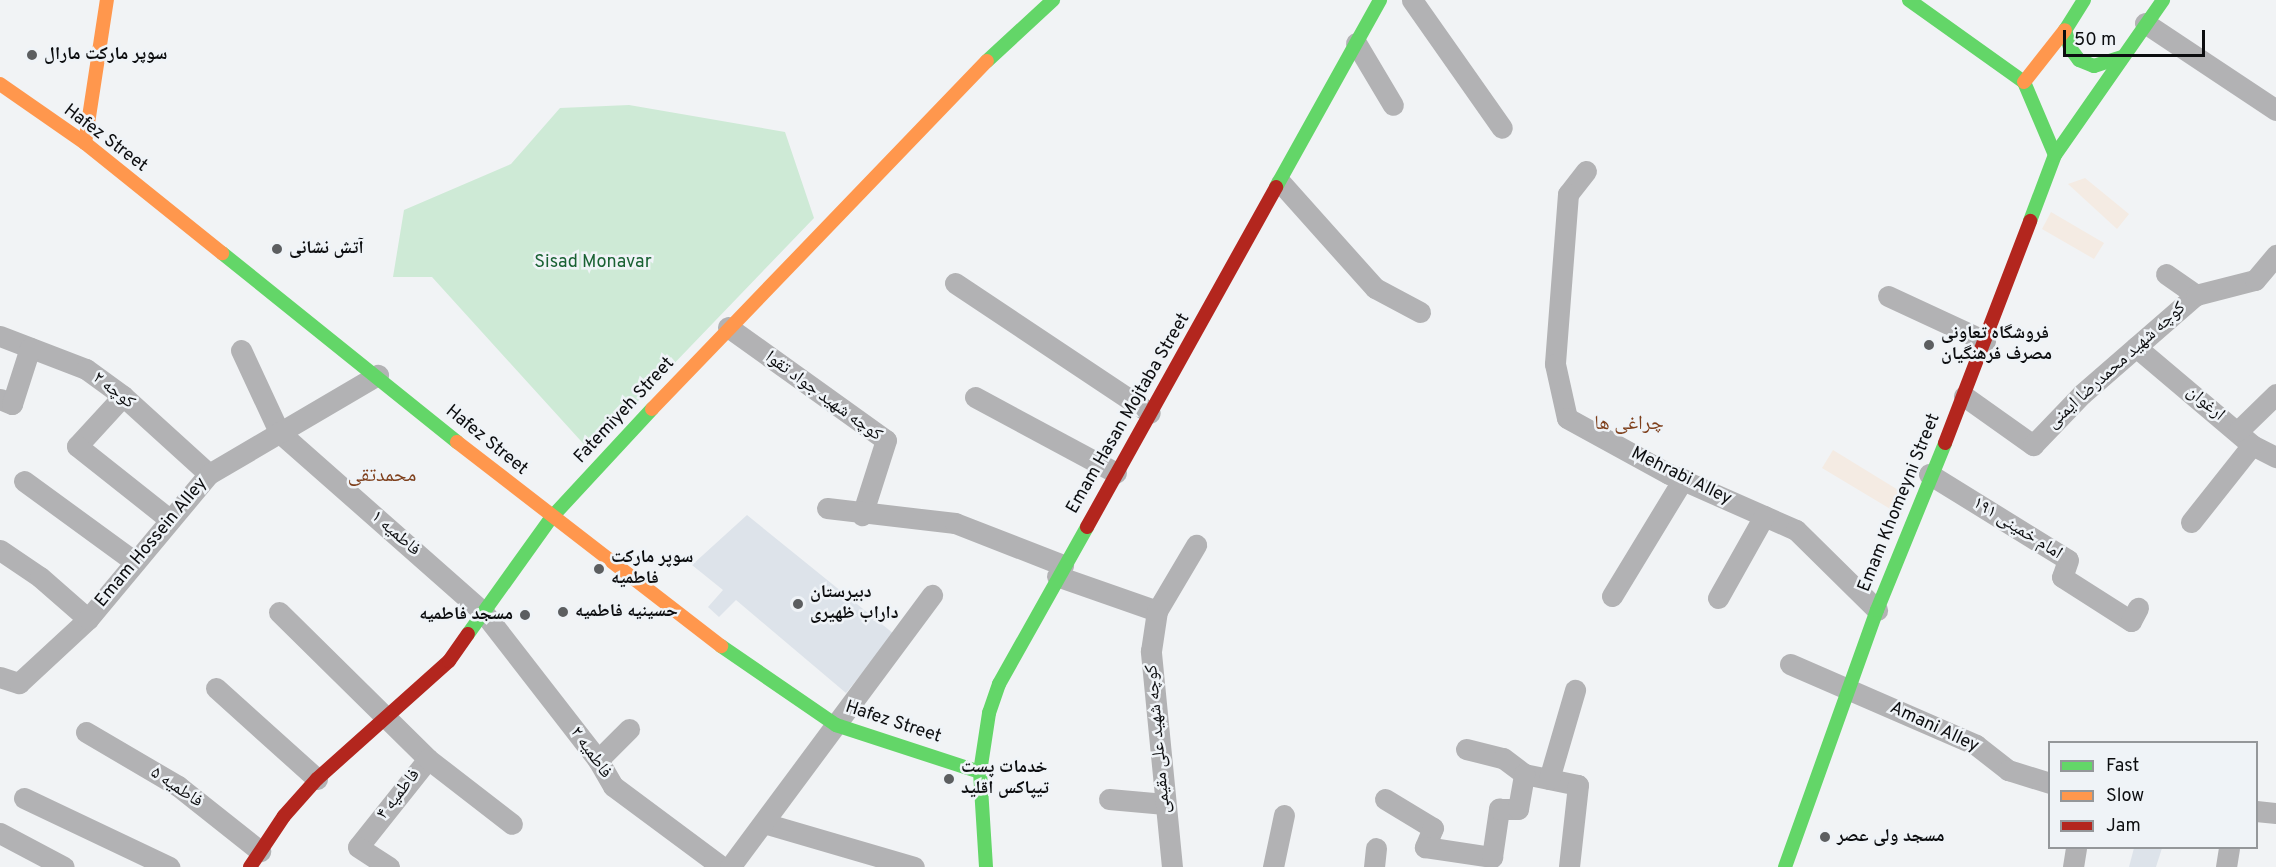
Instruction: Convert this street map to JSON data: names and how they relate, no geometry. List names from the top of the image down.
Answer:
{
  "streets": {
    "main road": [
      "Hafez Street",
      "Fatemiyeh Street",
      "Emam Hasan Mojtaba Street",
      "Emam Khomeyni Street"
    ],
    "street": [
      "کوچه شهید محمدرضا ایمنی",
      "کوچه ۲",
      "کوچه شهید جواد تقوا",
      "ارغوان",
      "Mehrabi Alley",
      "امام خمینی ۱۹۱",
      "فاطمیه ۱",
      "Emam Hossein Alley",
      "Amani Alley",
      "کوچه شهید علی مقیمی",
      "فاطمیه ۲",
      "فاطمیه ۵",
      "فاطمیه ۴"
    ]
  },
  "crossings": [
    ["Hafez Street", "Fatemiyeh Street"],
    ["Hafez Street", "Emam Hasan Mojtaba Street"],
    ["Hafez Street", "Emam Hossein Alley"],
    ["کوچه شهید محمدرضا ایمنی", "ارغوان"],
    ["کوچه شهید محمدرضا ایمنی", "Emam Khomeyni Street"],
    ["کوچه ۲", "Emam Hossein Alley"],
    ["کوچه شهید جواد تقوا", "Fatemiyeh Street"],
    ["Fatemiyeh Street", "فاطمیه ۱"],
    ["Fatemiyeh Street", "فاطمیه ۲"],
    ["Fatemiyeh Street", "فاطمیه ۵"],
    ["Fatemiyeh Street", "فاطمیه ۴"],
    ["Mehrabi Alley", "Emam Khomeyni Street"],
    ["Emam Khomeyni Street", "امام خمینی ۱۹۱"],
    ["Emam Khomeyni Street", "Amani Alley"],
    ["فاطمیه ۱", "Emam Hossein Alley"],
    ["فاطمیه ۱", "فاطمیه ۲"]
  ],
  "districts": ["چراغی ها", "محمدتقی"],
  "parks": ["Sisad Monavar"],
  "places": [
    "سوپر مارکت مارال",
    "آتش نشانی",
    "فروشگاه تعاونی مصرف فرهنگیان",
    "سوپر مارکت فاطمیه",
    "دبیرستان داراب ظهیری",
    "حسینیه فاطمیه",
    "مسجد فاطمیه",
    "خدمات پست تیپاکس اقلید",
    "مسجد ولی عصر"
  ],
  "legend": ["Fast", "Slow", "Jam"],
  "scale_bar": "50 m"
}
